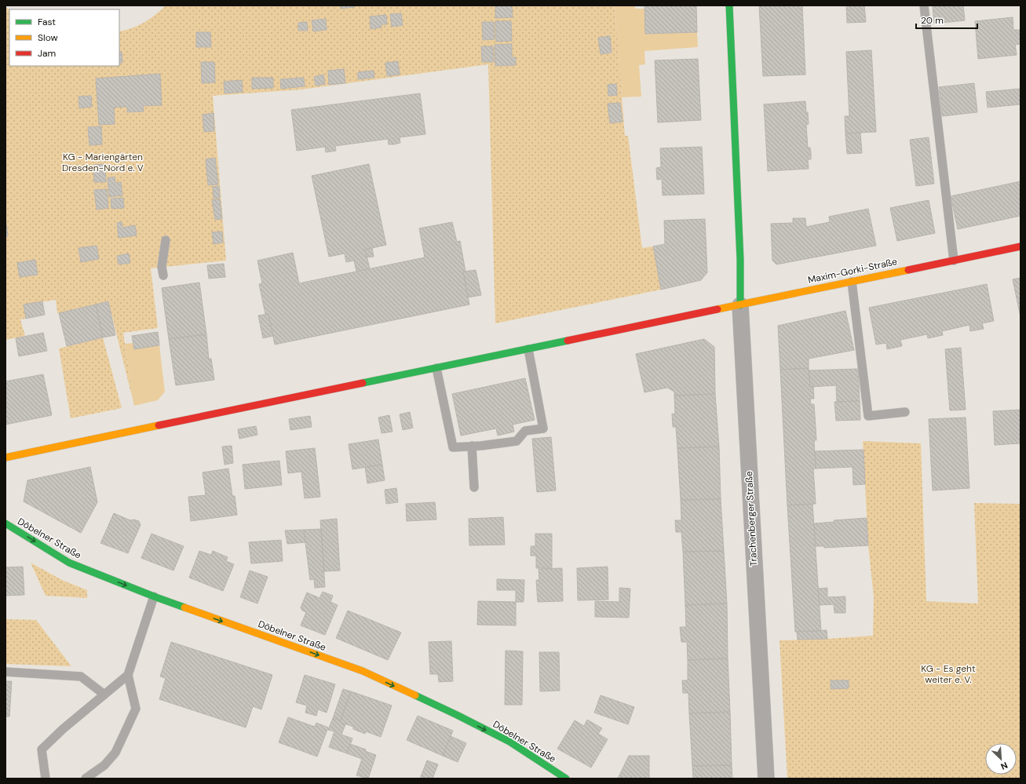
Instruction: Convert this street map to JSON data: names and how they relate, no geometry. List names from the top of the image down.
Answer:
{
  "streets": {
    "street": ["Maxim-Gorki-Straße", "Trachenberger Straße", "Döbelner Straße"]
  },
  "crossings": [
    ["Maxim-Gorki-Straße", "Trachenberger Straße"]
  ],
  "one_way": ["Döbelner Straße"],
  "parks": ["KG - Mariengärten Dresden-Nord e. V", "KG - Es geht weiter e. V."],
  "legend": ["Fast", "Slow", "Jam"],
  "scale_bar": "20 m",
  "north": "bottom right"
}
